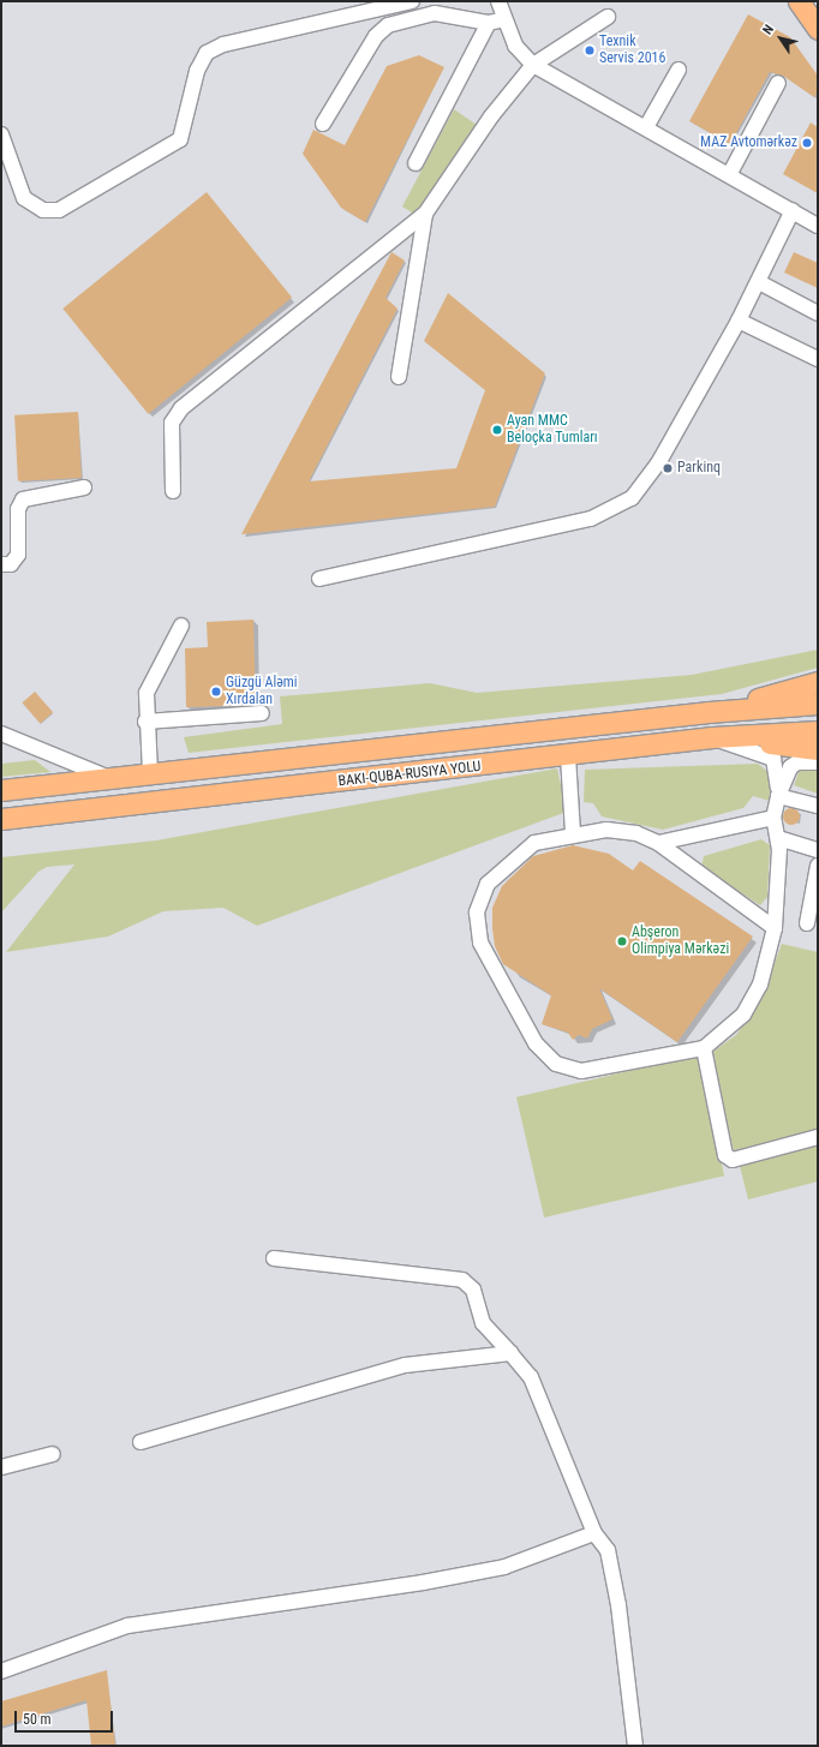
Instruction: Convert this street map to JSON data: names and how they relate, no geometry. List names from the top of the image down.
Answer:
{
  "places": [
    "Texnik Servis 2016",
    "MAZ Avtomərkəz",
    "Ayan MMC Beloçka Tumları",
    "Parkinq",
    "Güzgü Aləmi Xırdalan",
    "Abşeron Olimpiya Mərkəzi"
  ],
  "scale_bar": "50 m",
  "north": "top left"
}
